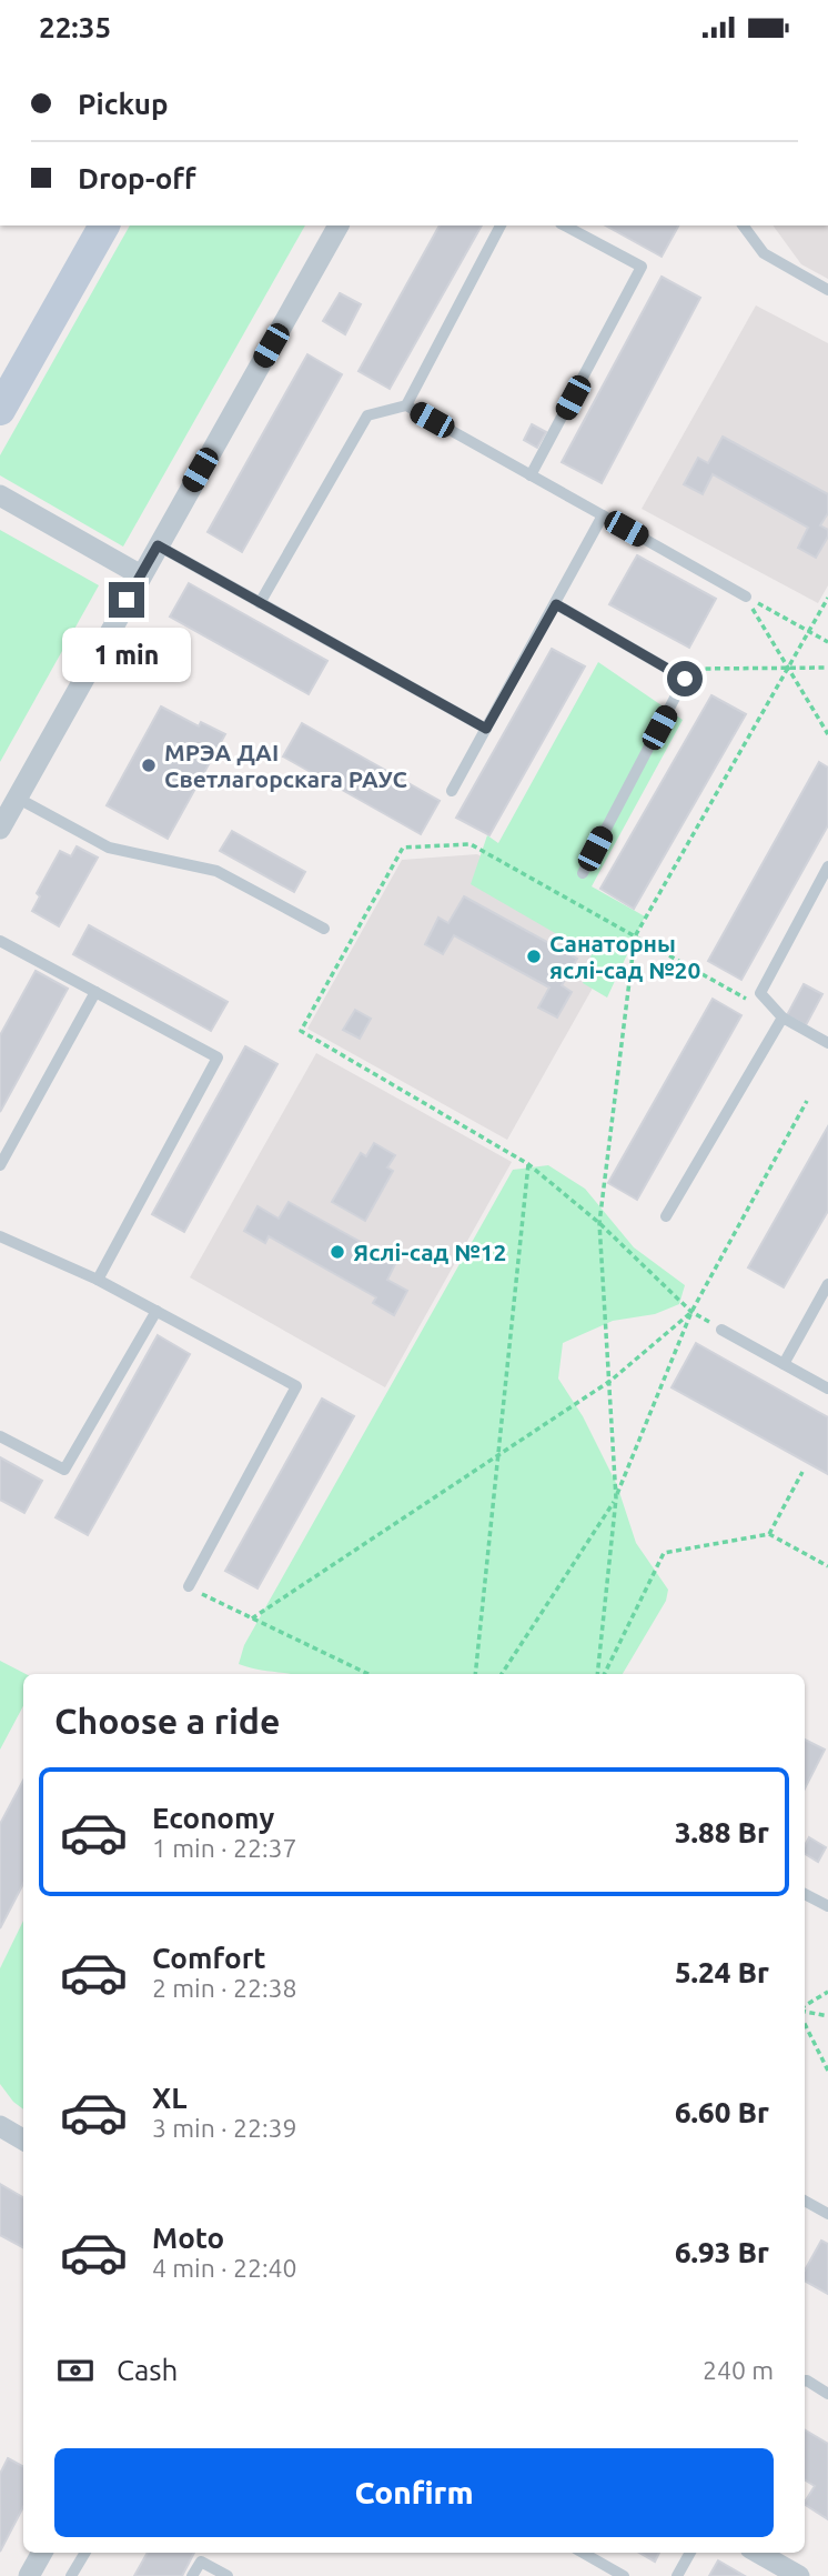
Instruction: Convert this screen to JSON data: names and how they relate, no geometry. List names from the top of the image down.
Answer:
{
  "places": ["МРЭА ДАІ Светлагорскага РАУС", "Санаторны яслі-сад №20", "Яслі-сад №12"],
  "page": {
    "status": "22:35",
    "banner": ["Pickup", "Drop-off"],
    "bubble": "1 min",
    "heading": "Choose a ride",
    "list": [
      {
        "name": "Economy",
        "note": "1 min · 22:37",
        "value": "3.88 Br"
      },
      {
        "name": "Comfort",
        "note": "2 min · 22:38",
        "value": "5.24 Br"
      },
      {
        "name": "XL",
        "note": "3 min · 22:39",
        "value": "6.60 Br"
      },
      {
        "name": "Moto",
        "note": "4 min · 22:40",
        "value": "6.93 Br"
      }
    ],
    "pay": ["Cash", "240 m"],
    "buttons": "Confirm"
  }
}
